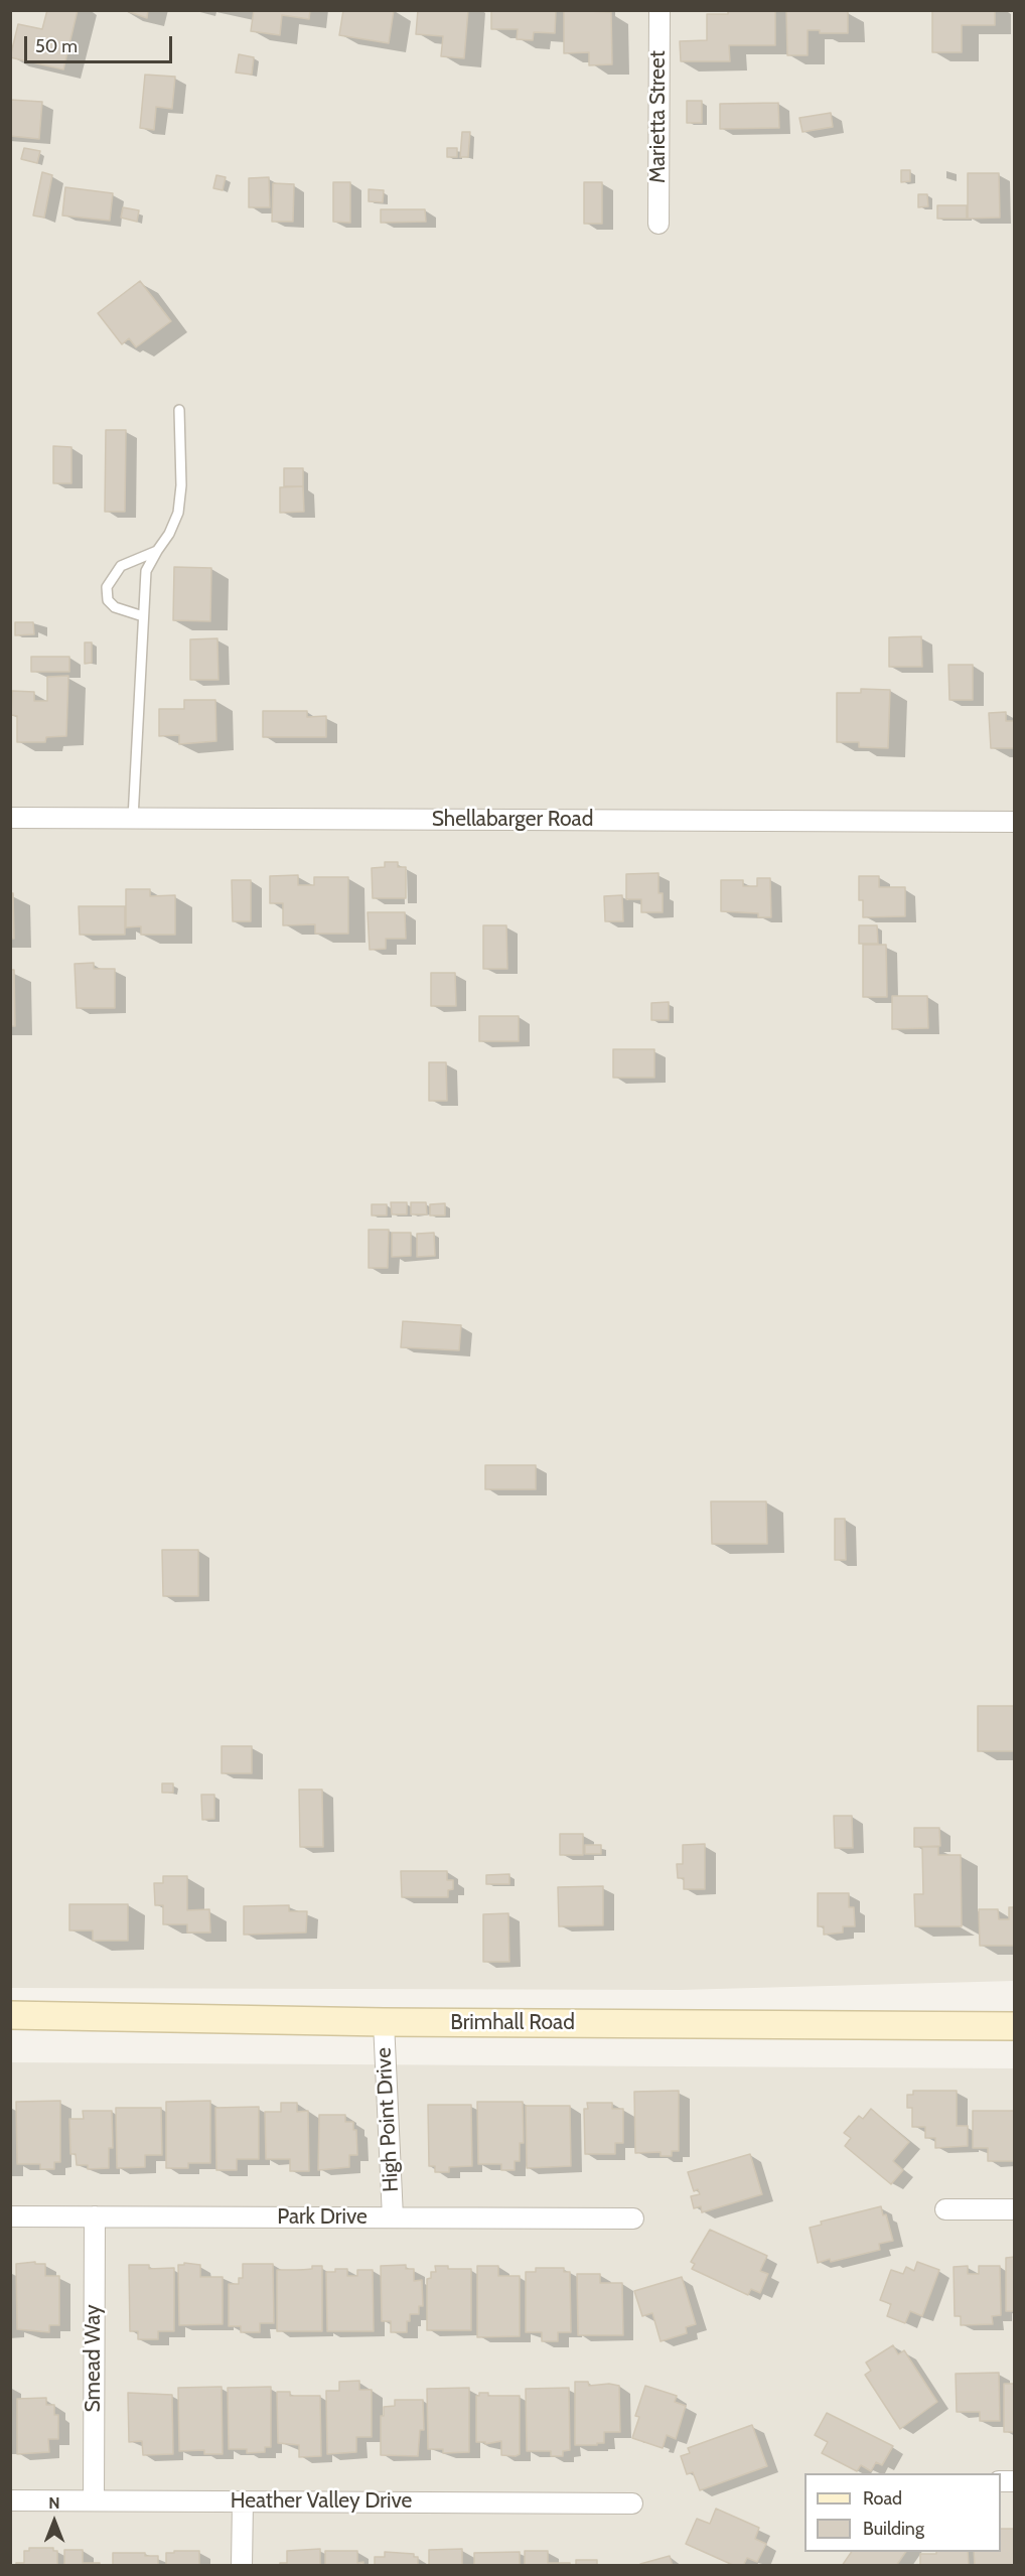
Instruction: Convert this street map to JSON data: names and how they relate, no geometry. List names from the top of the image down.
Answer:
{
  "streets": {
    "street": [
      "Marietta Street",
      "Shellabarger Road",
      "Brimhall Road",
      "High Point Drive",
      "Park Drive",
      "Smead Way",
      "Heather Valley Drive"
    ]
  },
  "crossings": [
    ["Brimhall Road", "High Point Drive"],
    ["High Point Drive", "Park Drive"],
    ["Park Drive", "Smead Way"],
    ["Smead Way", "Heather Valley Drive"]
  ],
  "legend": ["Road", "Building"],
  "scale_bar": "50 m",
  "north": "top"
}
